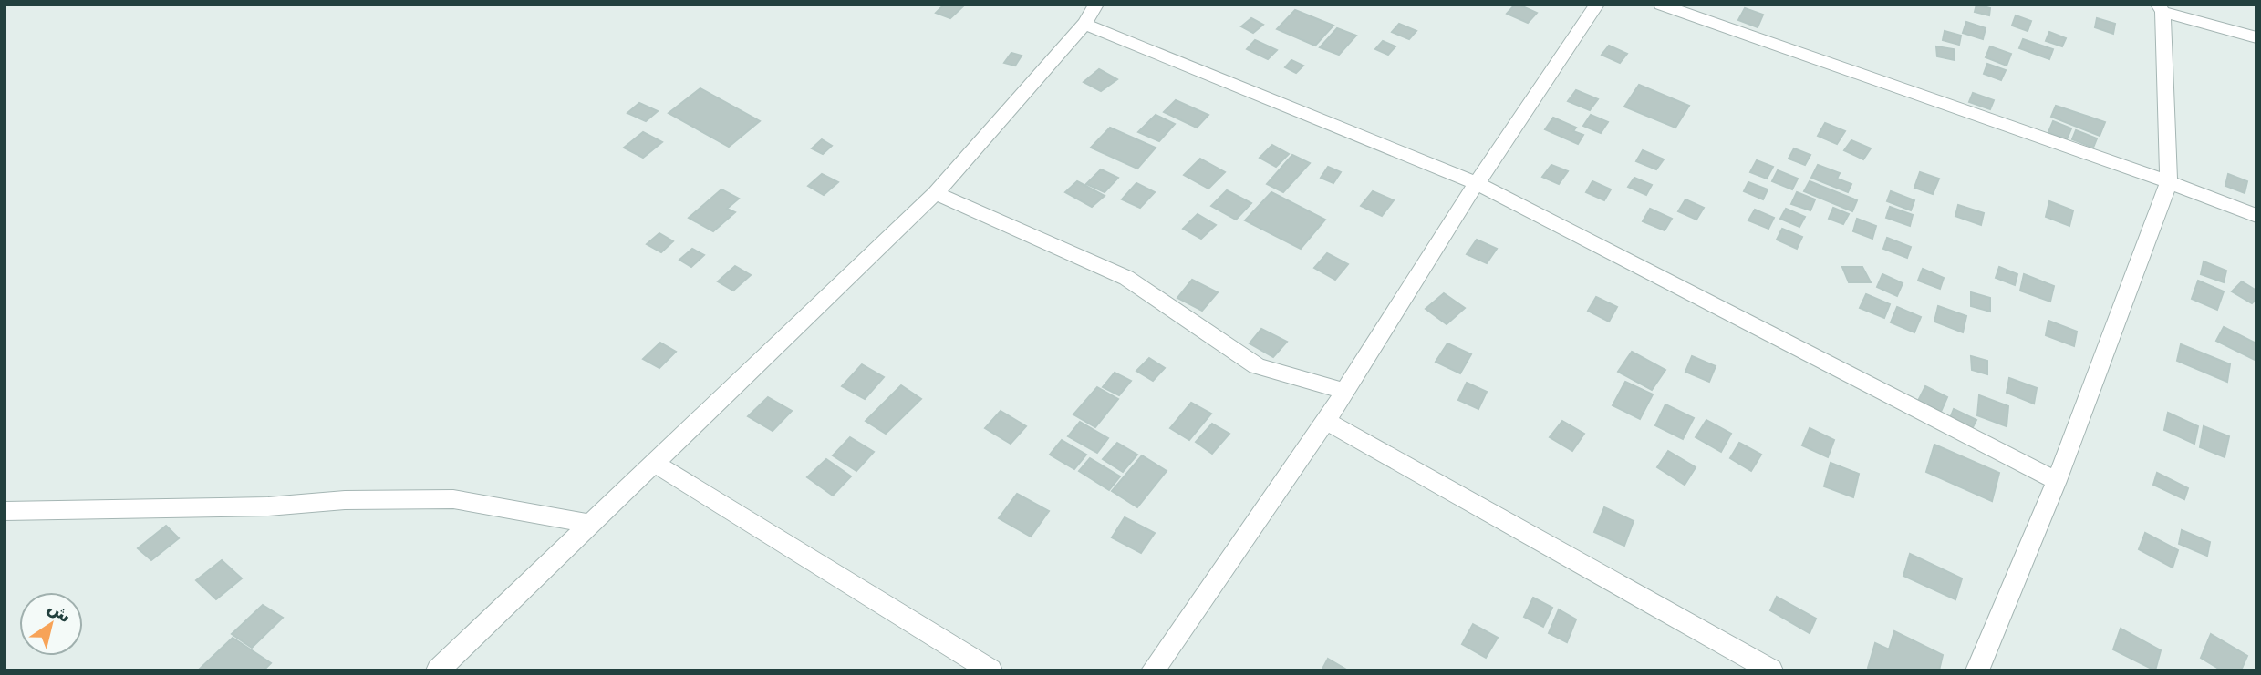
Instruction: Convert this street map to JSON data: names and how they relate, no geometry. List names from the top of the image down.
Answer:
{
  "north": "top right"
}
